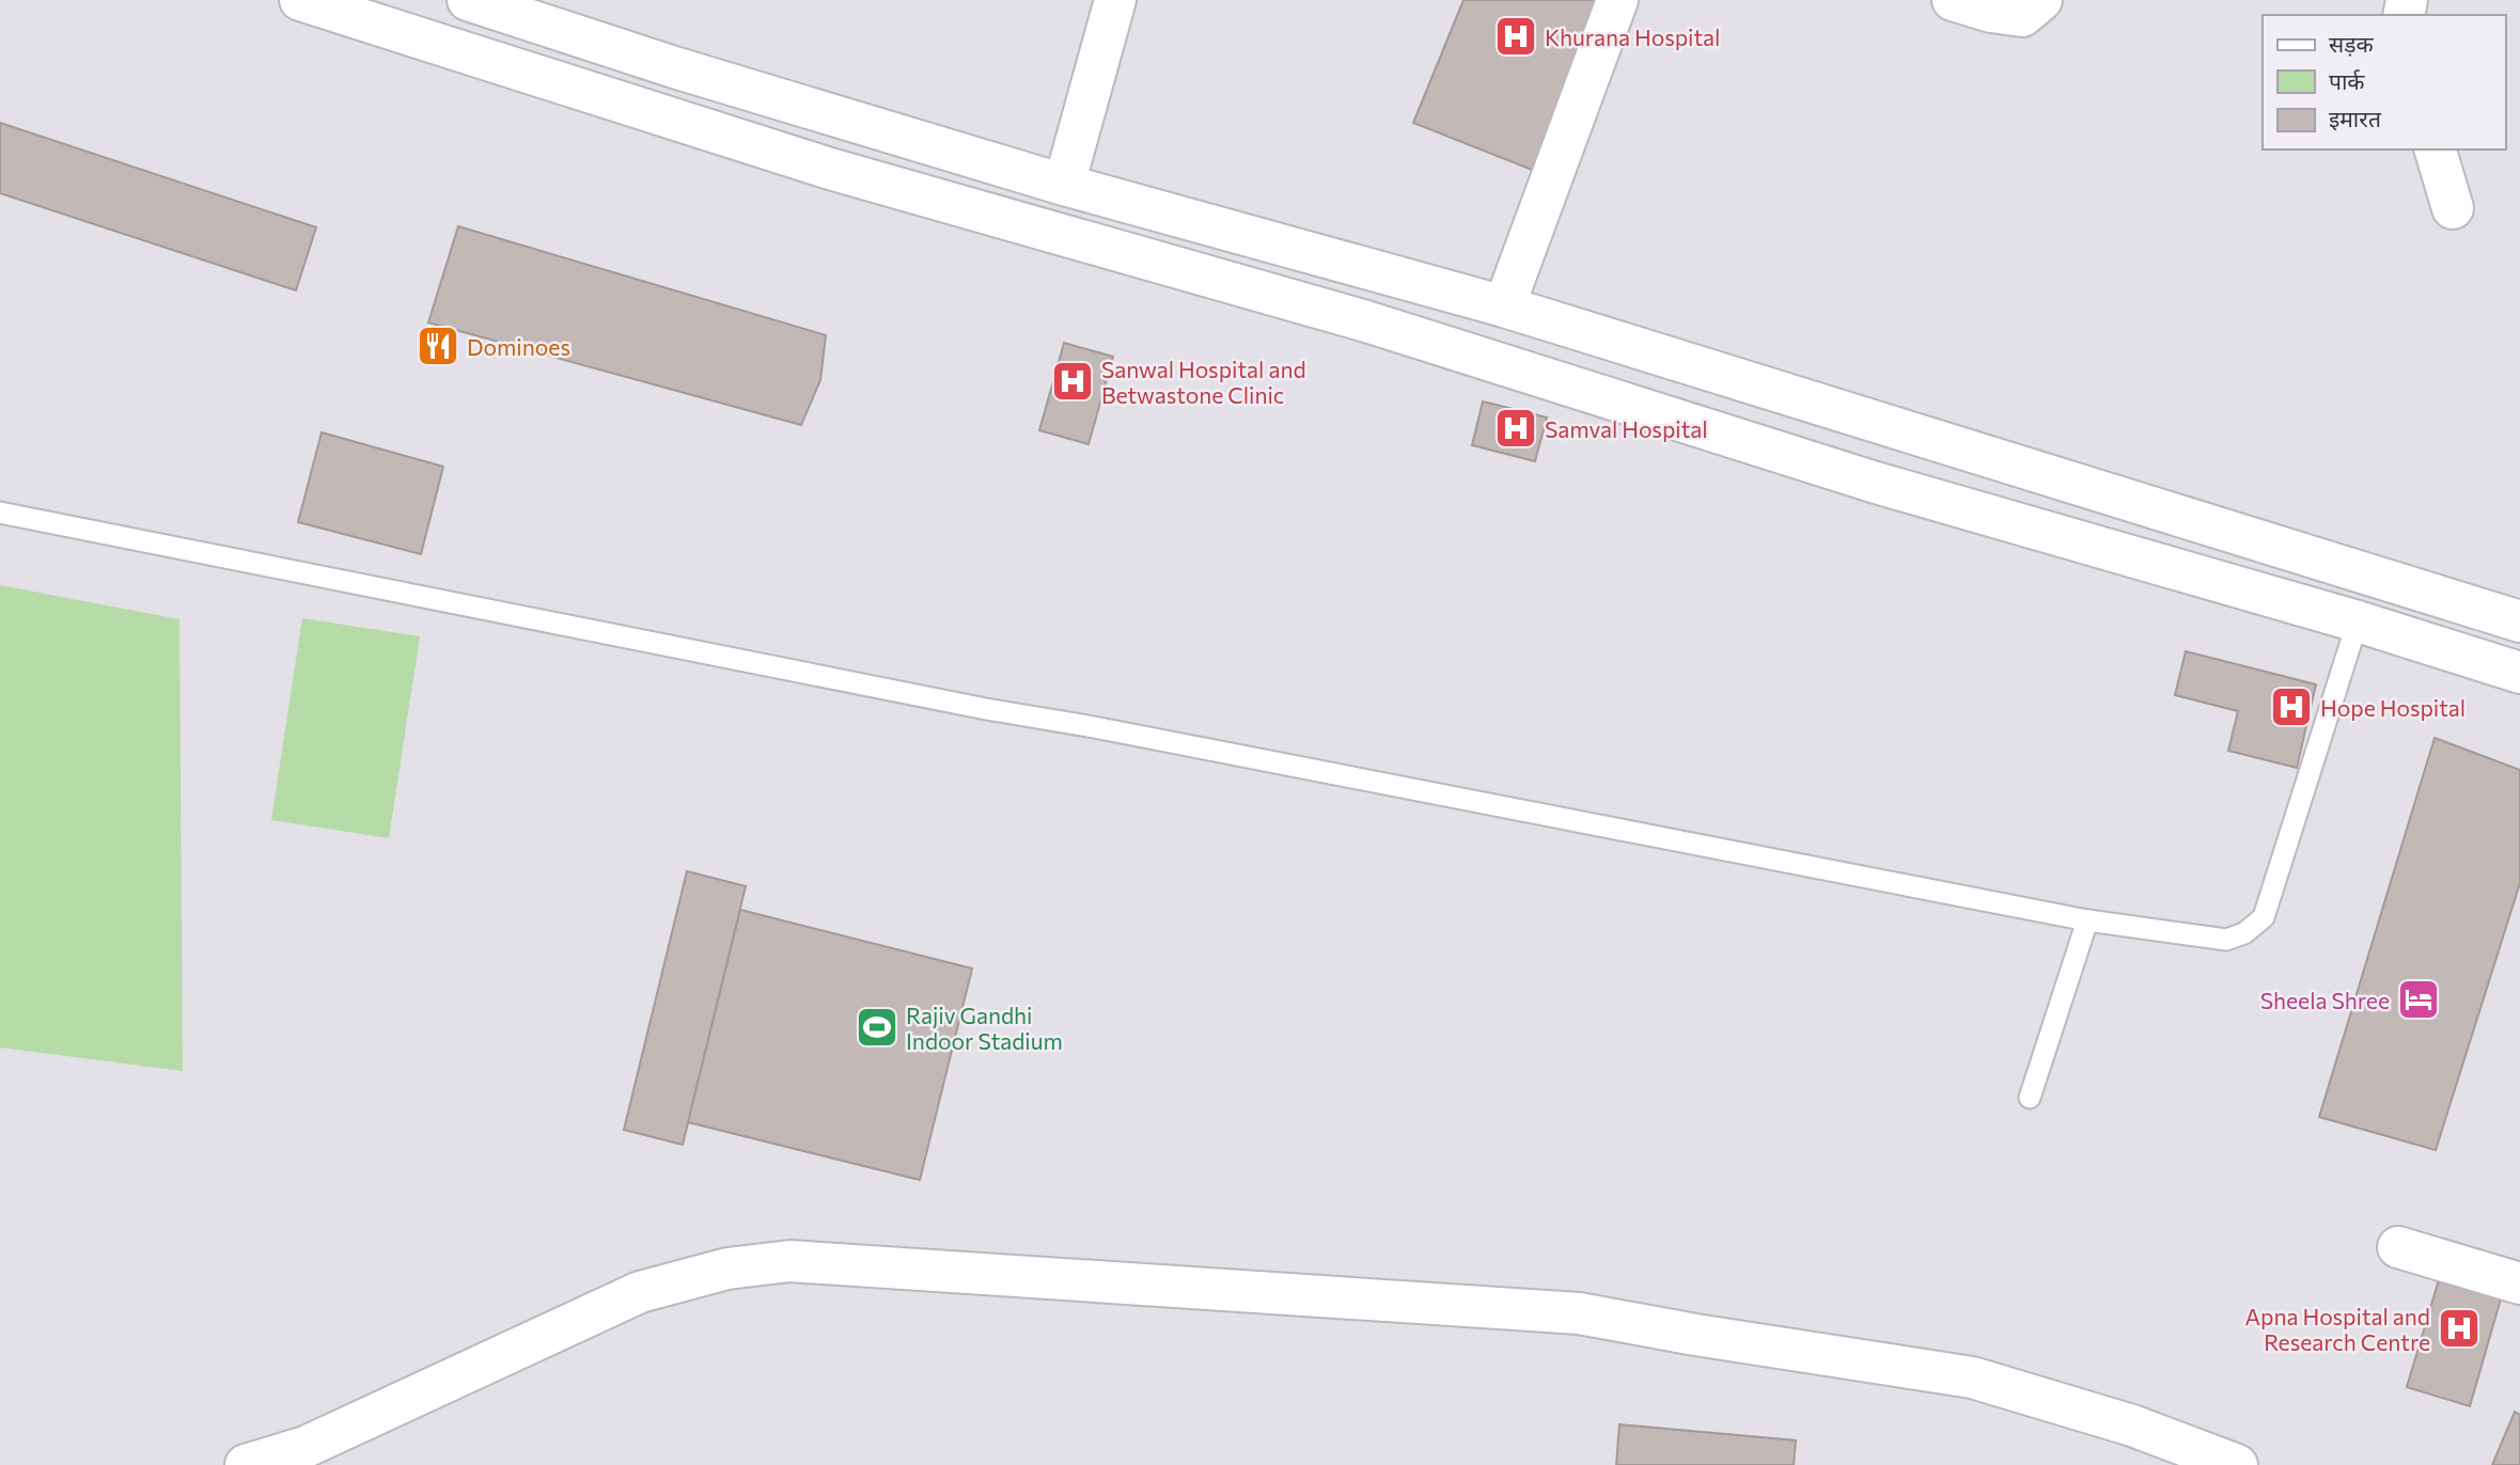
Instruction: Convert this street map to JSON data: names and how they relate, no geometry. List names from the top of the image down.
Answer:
{
  "places": {
    "hospital": [
      "Khurana Hospital",
      "Sanwal Hospital and Betwastone Clinic",
      "Samval Hospital",
      "Hope Hospital",
      "Apna Hospital and Research Centre"
    ],
    "restaurant": ["Dominoes"],
    "hotel": ["Sheela Shree"],
    "sports": ["Rajiv Gandhi Indoor Stadium"]
  },
  "legend": ["सड़क", "पार्क", "इमारत"]
}
